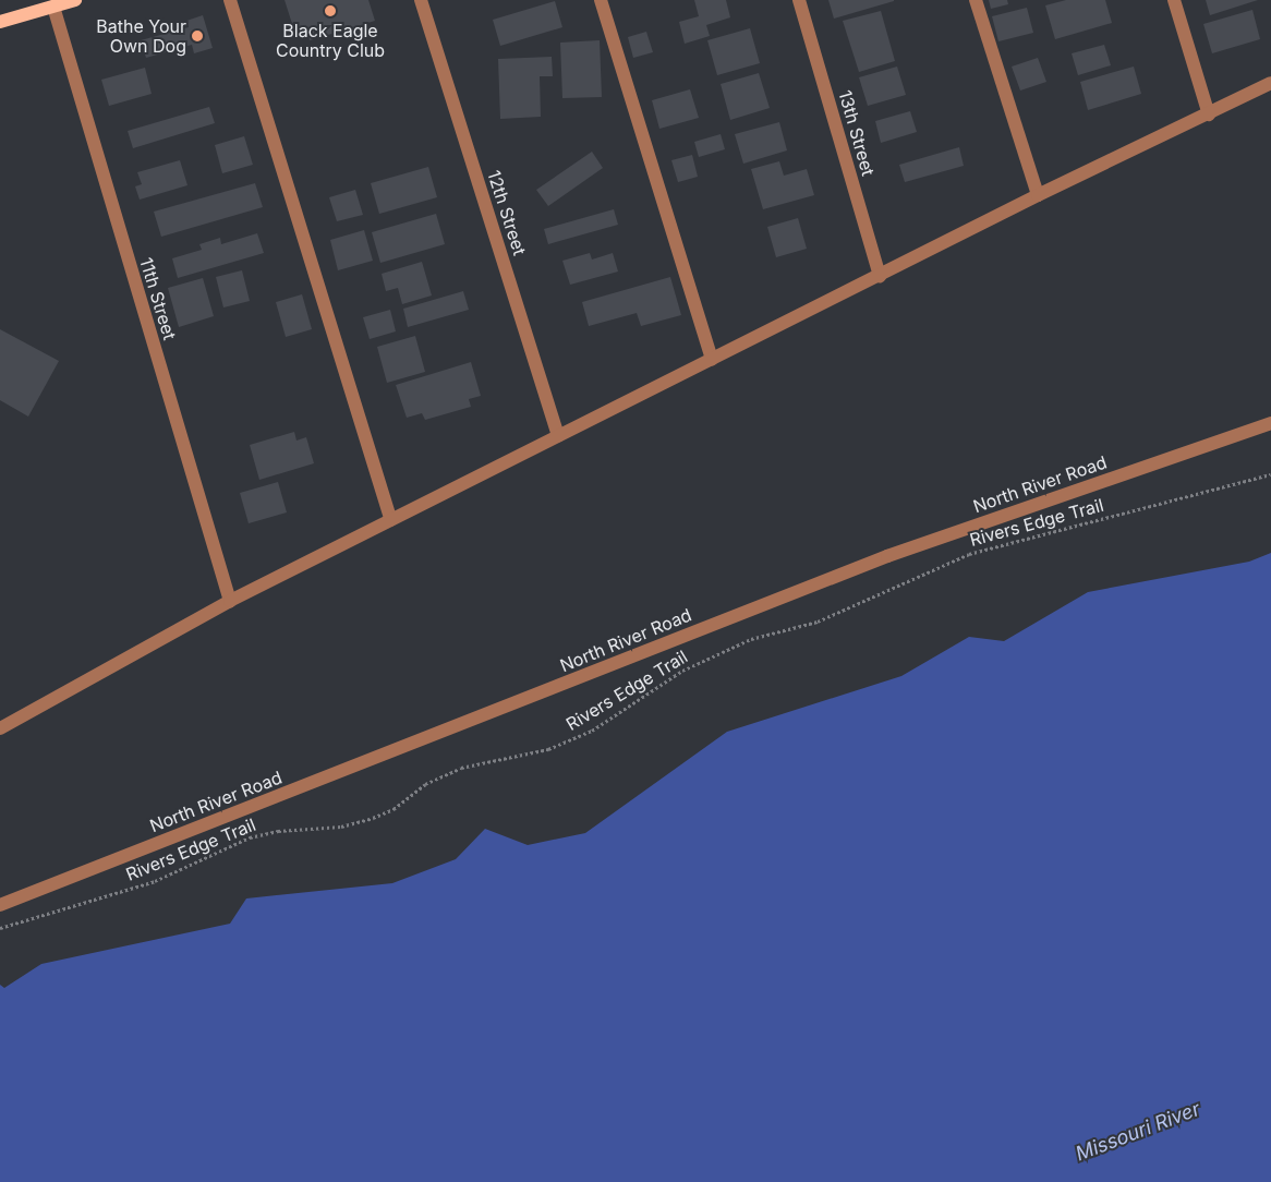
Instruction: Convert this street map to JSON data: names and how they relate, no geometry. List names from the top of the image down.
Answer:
{
  "streets": {
    "street": [
      "13th Street",
      "12th Street",
      "11th Street",
      "North River Road"
    ],
    "path": ["Rivers Edge Trail"]
  },
  "water": ["Missouri River"],
  "places": ["Black Eagle Country Club", "Bathe Your Own Dog"]
}
